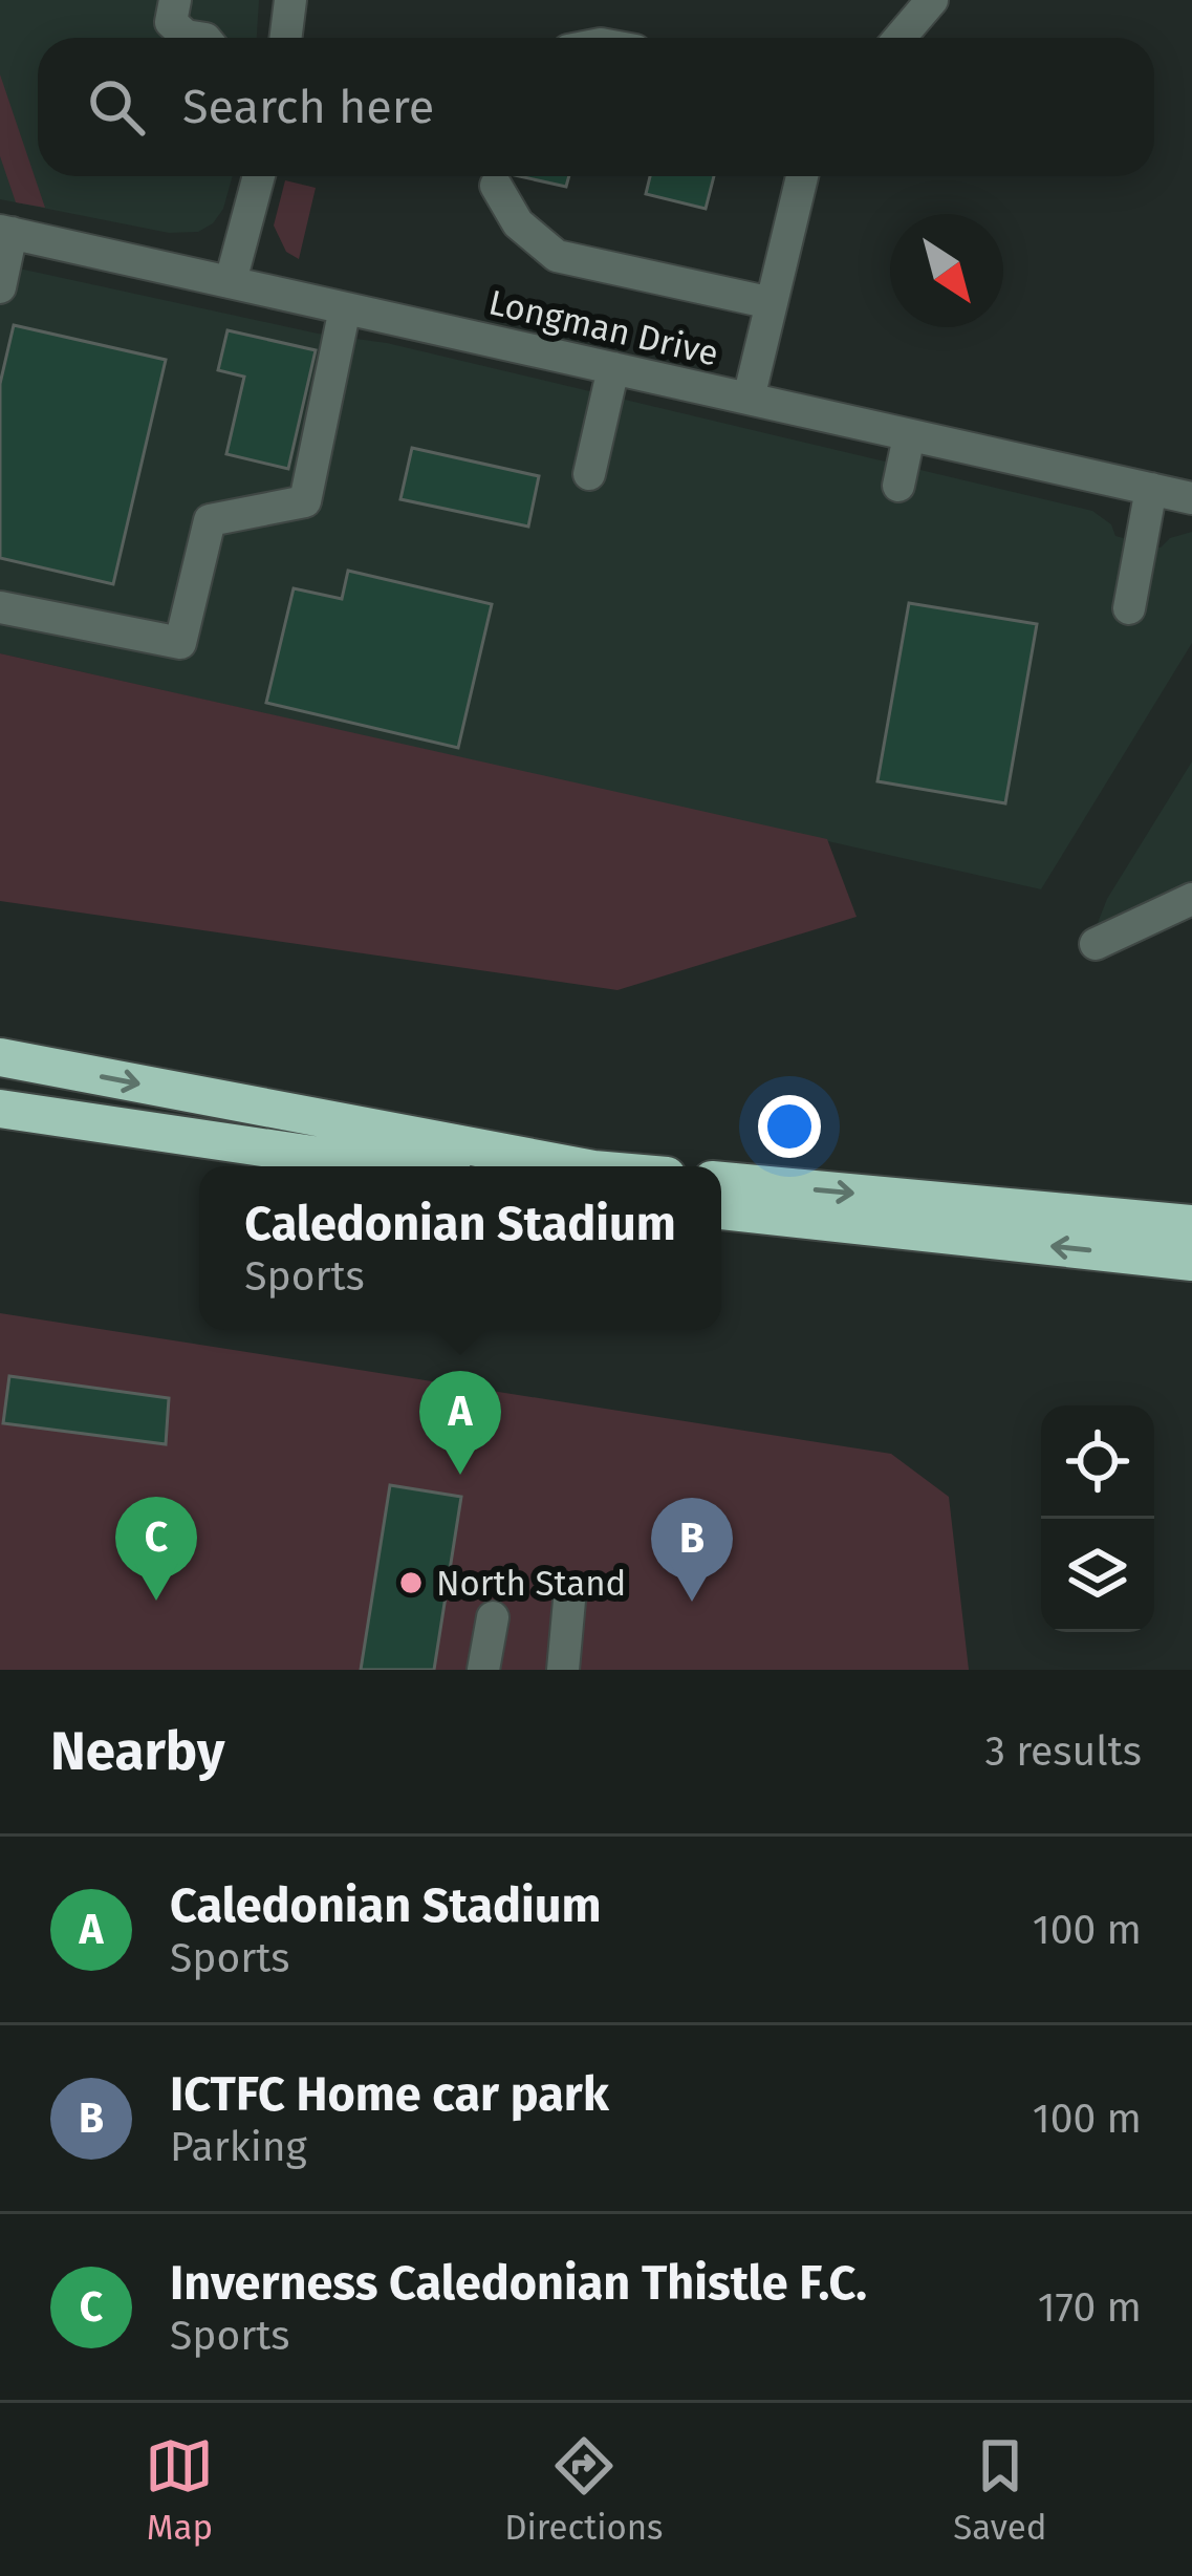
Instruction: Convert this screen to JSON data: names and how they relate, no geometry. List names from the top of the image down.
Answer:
{
  "streets": {
    "street": ["Longman Drive"]
  },
  "places": ["North Stand"],
  "north": "bottom right",
  "page": {
    "search": "Search here",
    "popup": ["Caledonian Stadium", "Sports"],
    "pins": ["A", "C", "B"],
    "heading": ["Nearby", "3 results"],
    "list": [
      {
        "mark": "A",
        "name": "Caledonian Stadium",
        "note": "Sports",
        "value": "100 m"
      },
      {
        "mark": "B",
        "name": "ICTFC Home car park",
        "note": "Parking",
        "value": "100 m"
      },
      {
        "mark": "C",
        "name": "Inverness Caledonian Thistle F.C.",
        "note": "Sports",
        "value": "170 m"
      }
    ],
    "nav": ["Map", "Directions", "Saved"]
  }
}
